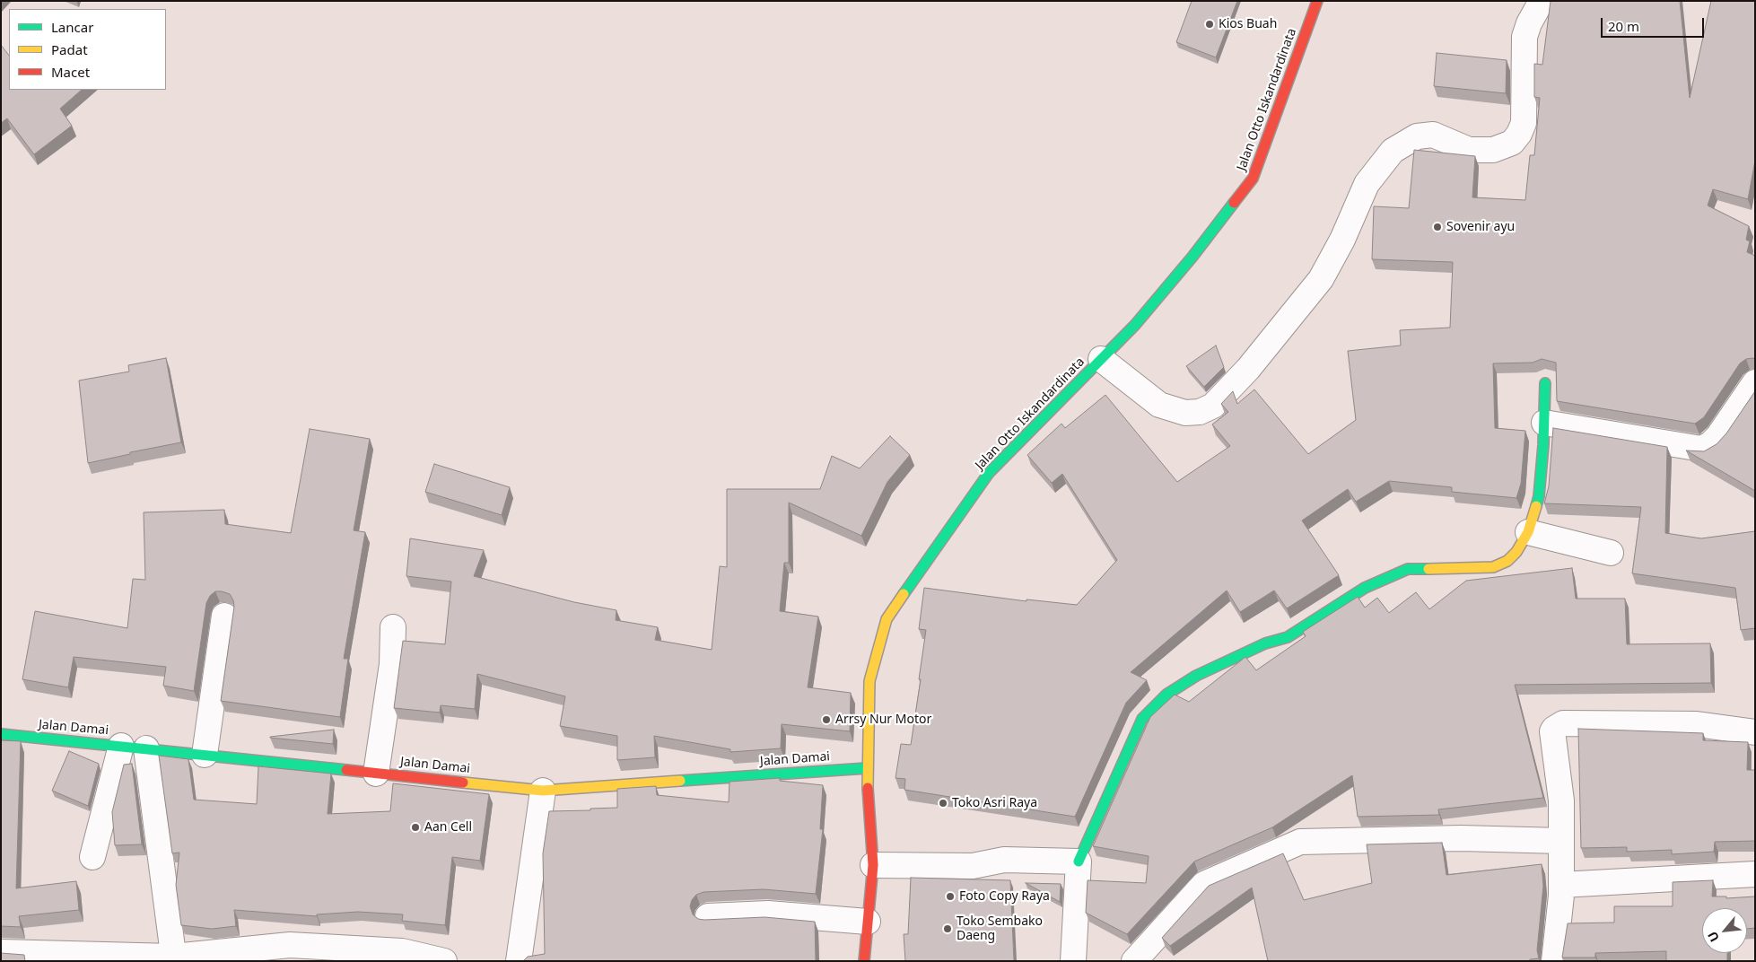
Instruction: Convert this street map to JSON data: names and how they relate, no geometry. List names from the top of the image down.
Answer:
{
  "streets": {
    "street": ["Jalan Otto Iskandardinata", "Jalan Damai"]
  },
  "crossings": [
    ["Jalan Otto Iskandardinata", "Jalan Damai"]
  ],
  "places": [
    "Kios Buah",
    "Sovenir ayu",
    "Arrsy Nur Motor",
    "Toko Asri Raya",
    "Aan Cell",
    "Foto Copy Raya",
    "Toko Sembako Daeng"
  ],
  "legend": ["Lancar", "Padat", "Macet"],
  "scale_bar": "20 m",
  "north": "bottom left"
}
